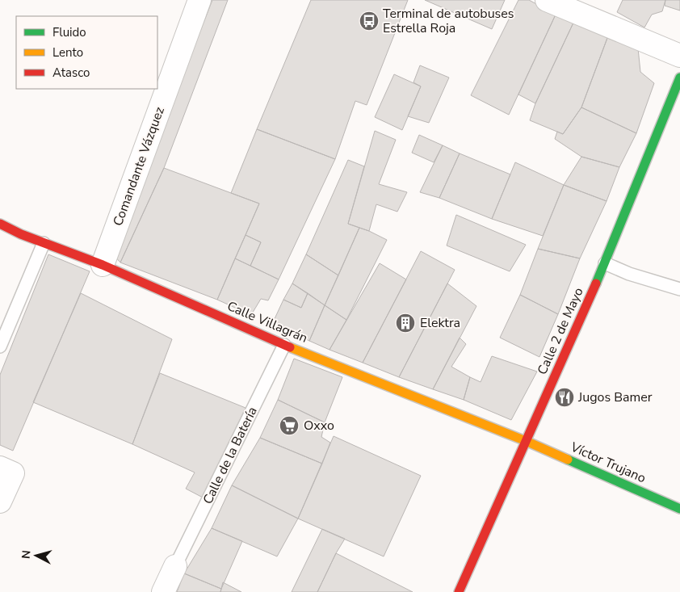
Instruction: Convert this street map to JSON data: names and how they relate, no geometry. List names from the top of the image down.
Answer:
{
  "streets": {
    "street": [
      "Comandante Vázquez",
      "Calle Villagrán",
      "Calle 2 de Mayo",
      "Víctor Trujano"
    ],
    "lane": ["Calle de la Batería"]
  },
  "crossings": [
    ["Comandante Vázquez", "Calle Villagrán"],
    ["Calle Villagrán", "Calle 2 de Mayo"],
    ["Calle Villagrán", "Calle de la Batería"],
    ["Calle Villagrán", "Víctor Trujano"],
    ["Calle 2 de Mayo", "Víctor Trujano"]
  ],
  "places": {
    "bus stop": ["Terminal de autobuses Estrella Roja"],
    "building": ["Elektra"],
    "restaurant": ["Jugos Bamer"],
    "supermarket": ["Oxxo"]
  },
  "legend": ["Fluido", "Lento", "Atasco"],
  "north": "left"
}
